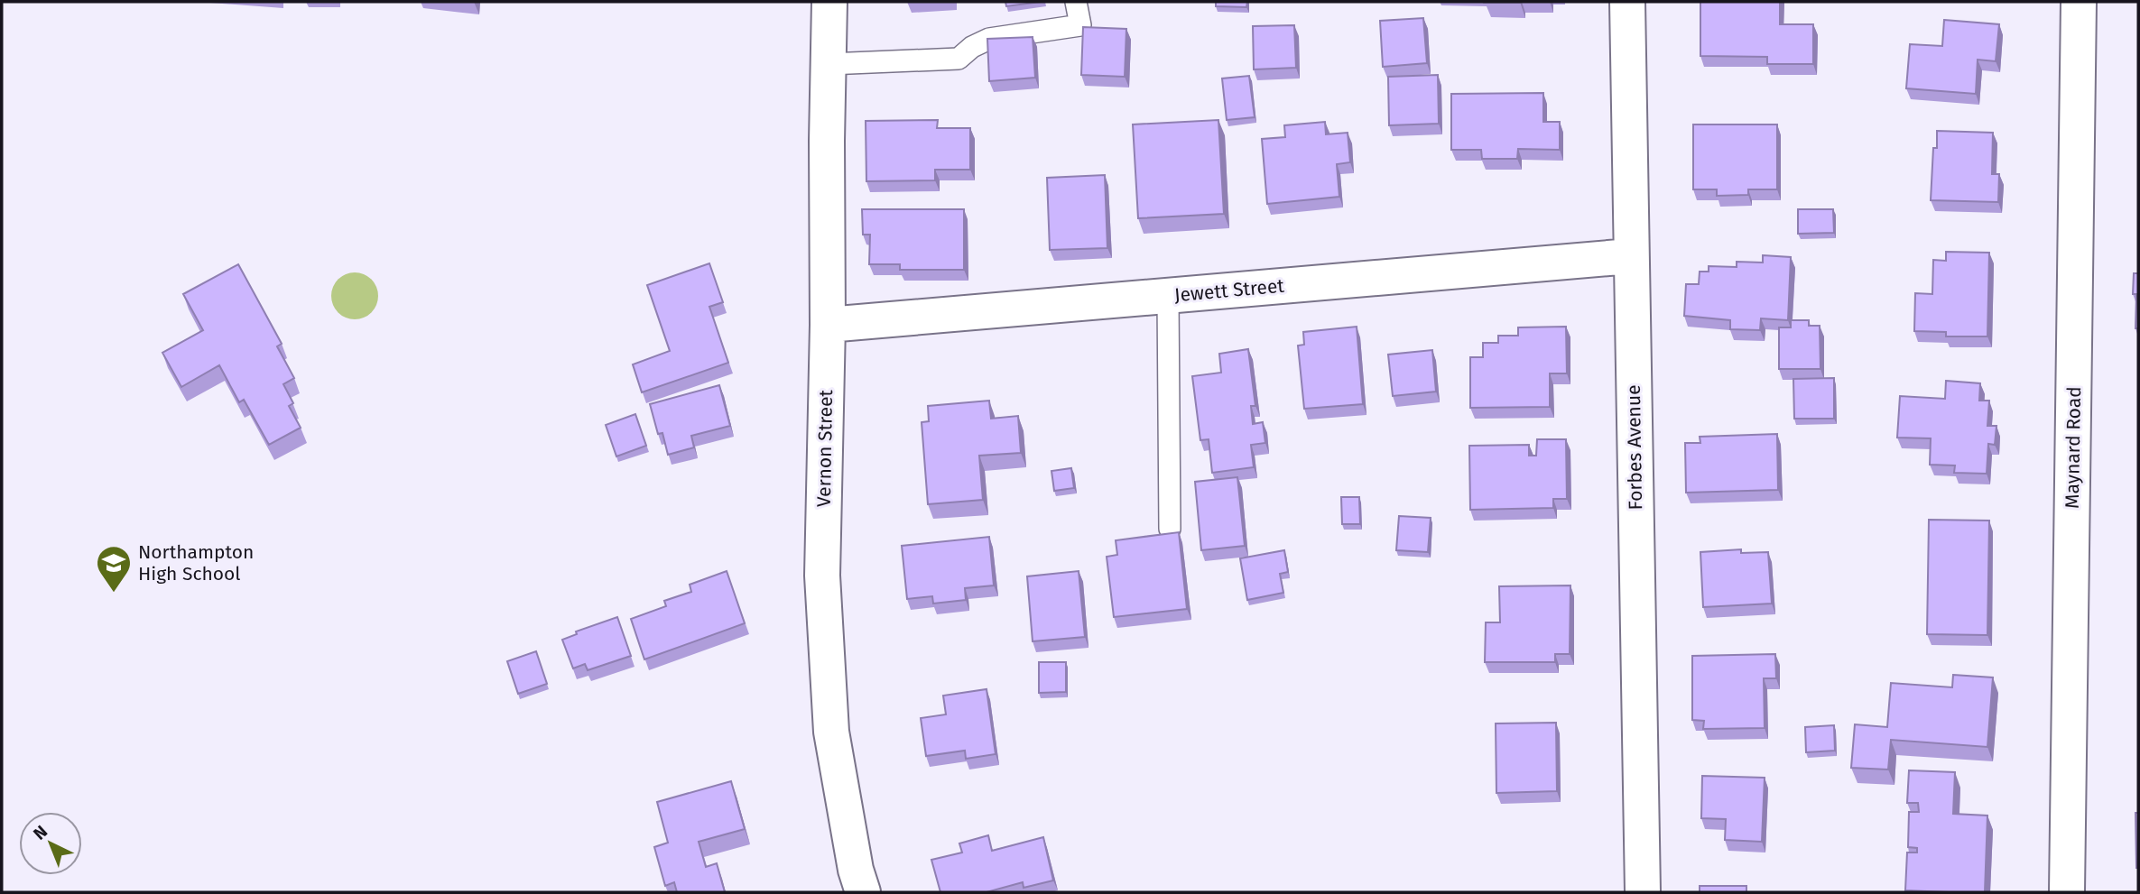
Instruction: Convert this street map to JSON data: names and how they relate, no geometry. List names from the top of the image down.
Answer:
{
  "streets": {
    "street": [
      "Jewett Street",
      "Forbes Avenue",
      "Maynard Road",
      "Vernon Street"
    ]
  },
  "crossings": [
    ["Jewett Street", "Forbes Avenue"],
    ["Jewett Street", "Vernon Street"]
  ],
  "places": {
    "school or university": ["Northampton High School"]
  },
  "north": "top left"
}
